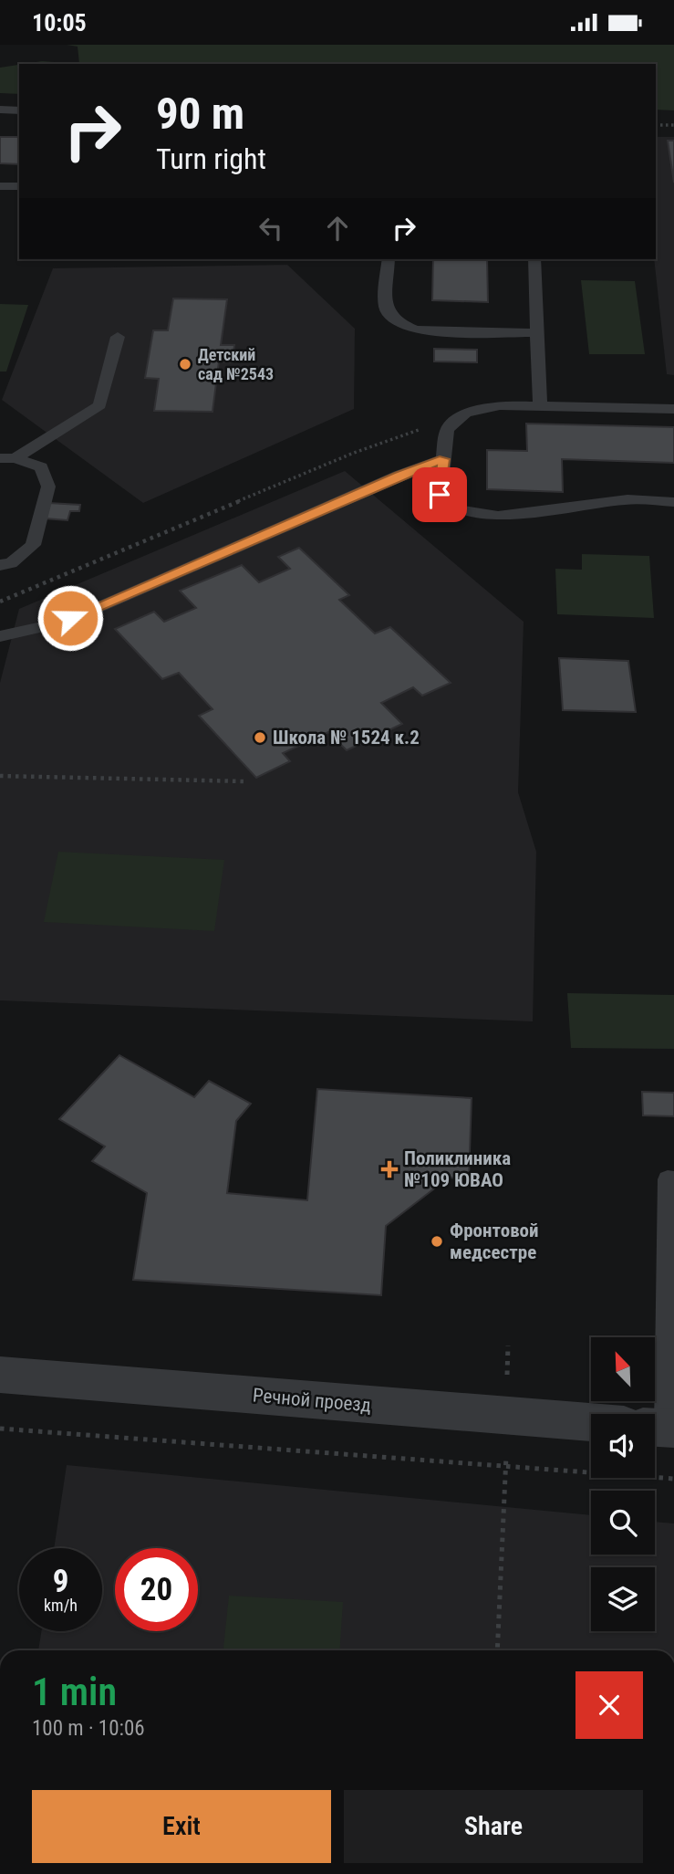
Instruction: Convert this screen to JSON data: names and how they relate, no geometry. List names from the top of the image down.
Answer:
{
  "streets": {
    "street": ["Речной проезд"]
  },
  "places": {
    "other": ["Детский сад №2543", "Школа № 1524 к.2", "Фронтовой медсестре"],
    "health": ["Поликлиника №109 ЮВАО"]
  },
  "north": "top left",
  "page": {
    "status": "10:05",
    "turn": ["90 m", "Turn right"],
    "speed": "9 km/h",
    "limit": "20",
    "heading": ["1 min", "100 m · 10:06"],
    "buttons": ["Exit", "Share"]
  }
}
